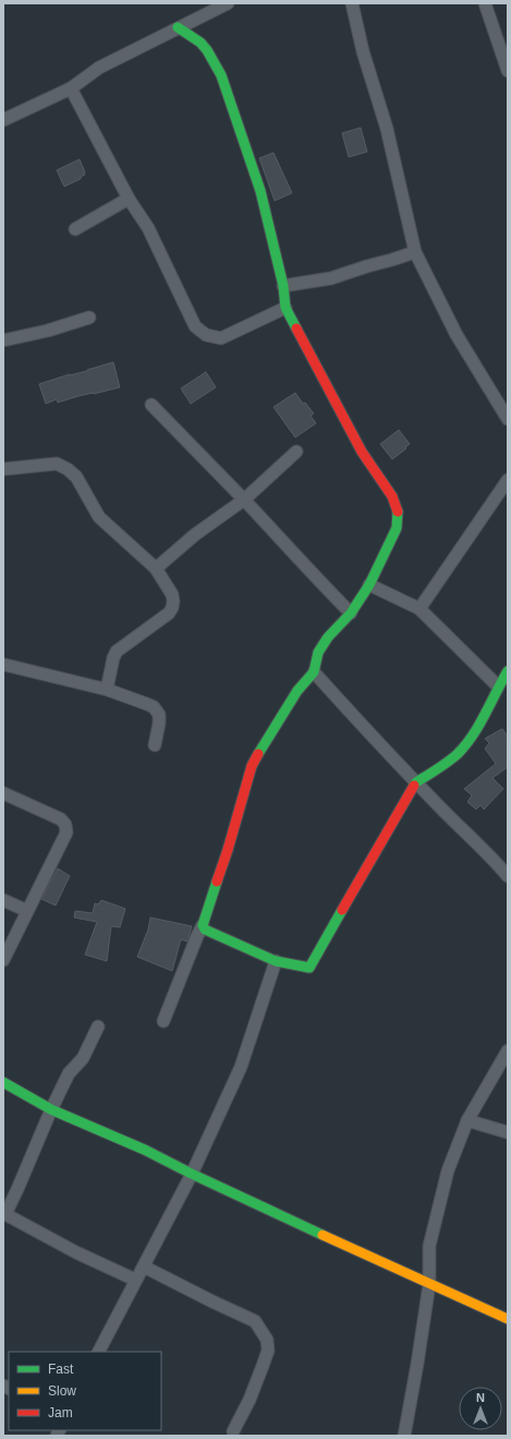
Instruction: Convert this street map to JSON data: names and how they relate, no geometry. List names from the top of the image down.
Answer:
{
  "legend": ["Fast", "Slow", "Jam"],
  "north": "top"
}
